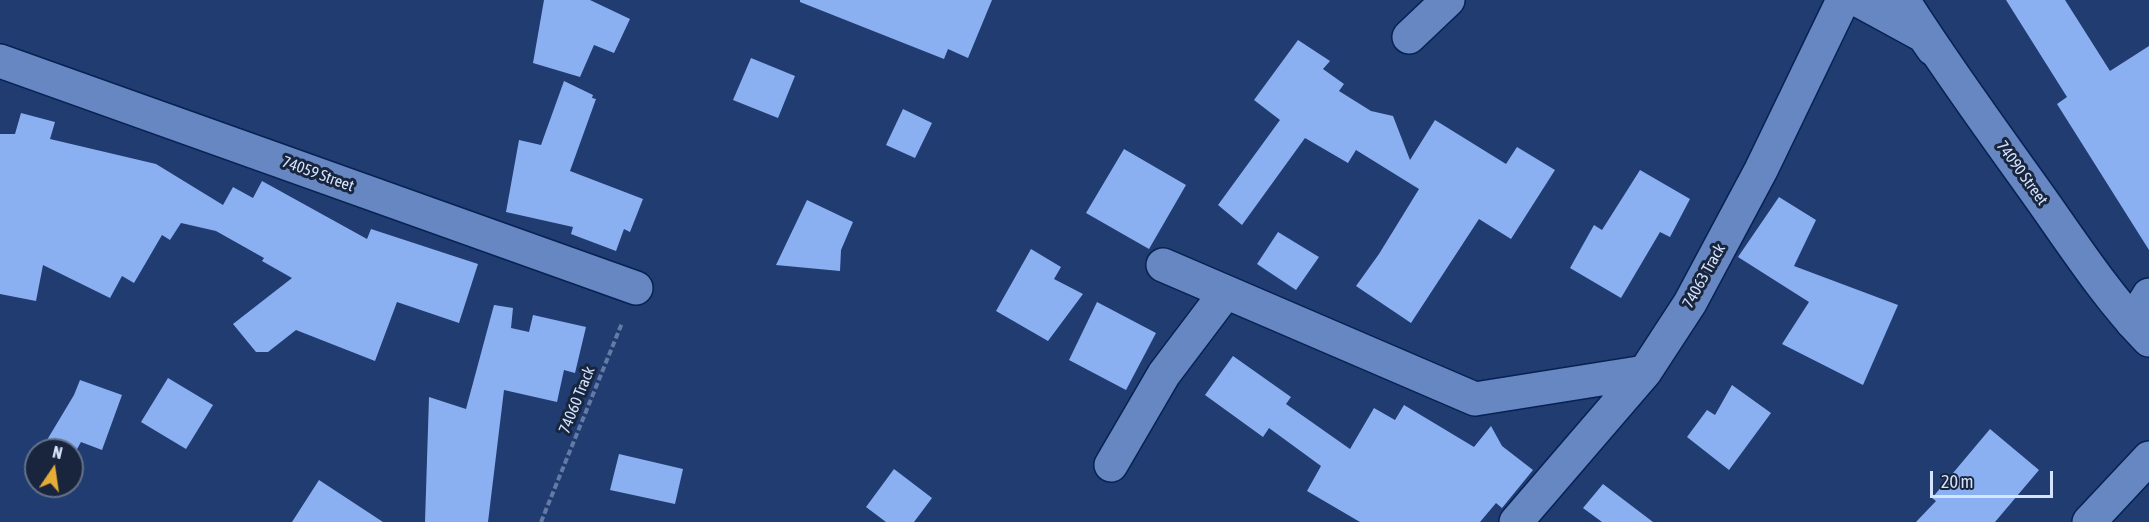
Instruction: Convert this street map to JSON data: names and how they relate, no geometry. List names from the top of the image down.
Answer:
{
  "streets": {
    "street": ["74090 Street", "74059 Street", "74063 Track"],
    "path": ["74060 Track"]
  },
  "crossings": [
    ["74059 Street", "74060 Track"]
  ],
  "scale_bar": "20 m",
  "north": "top"
}
